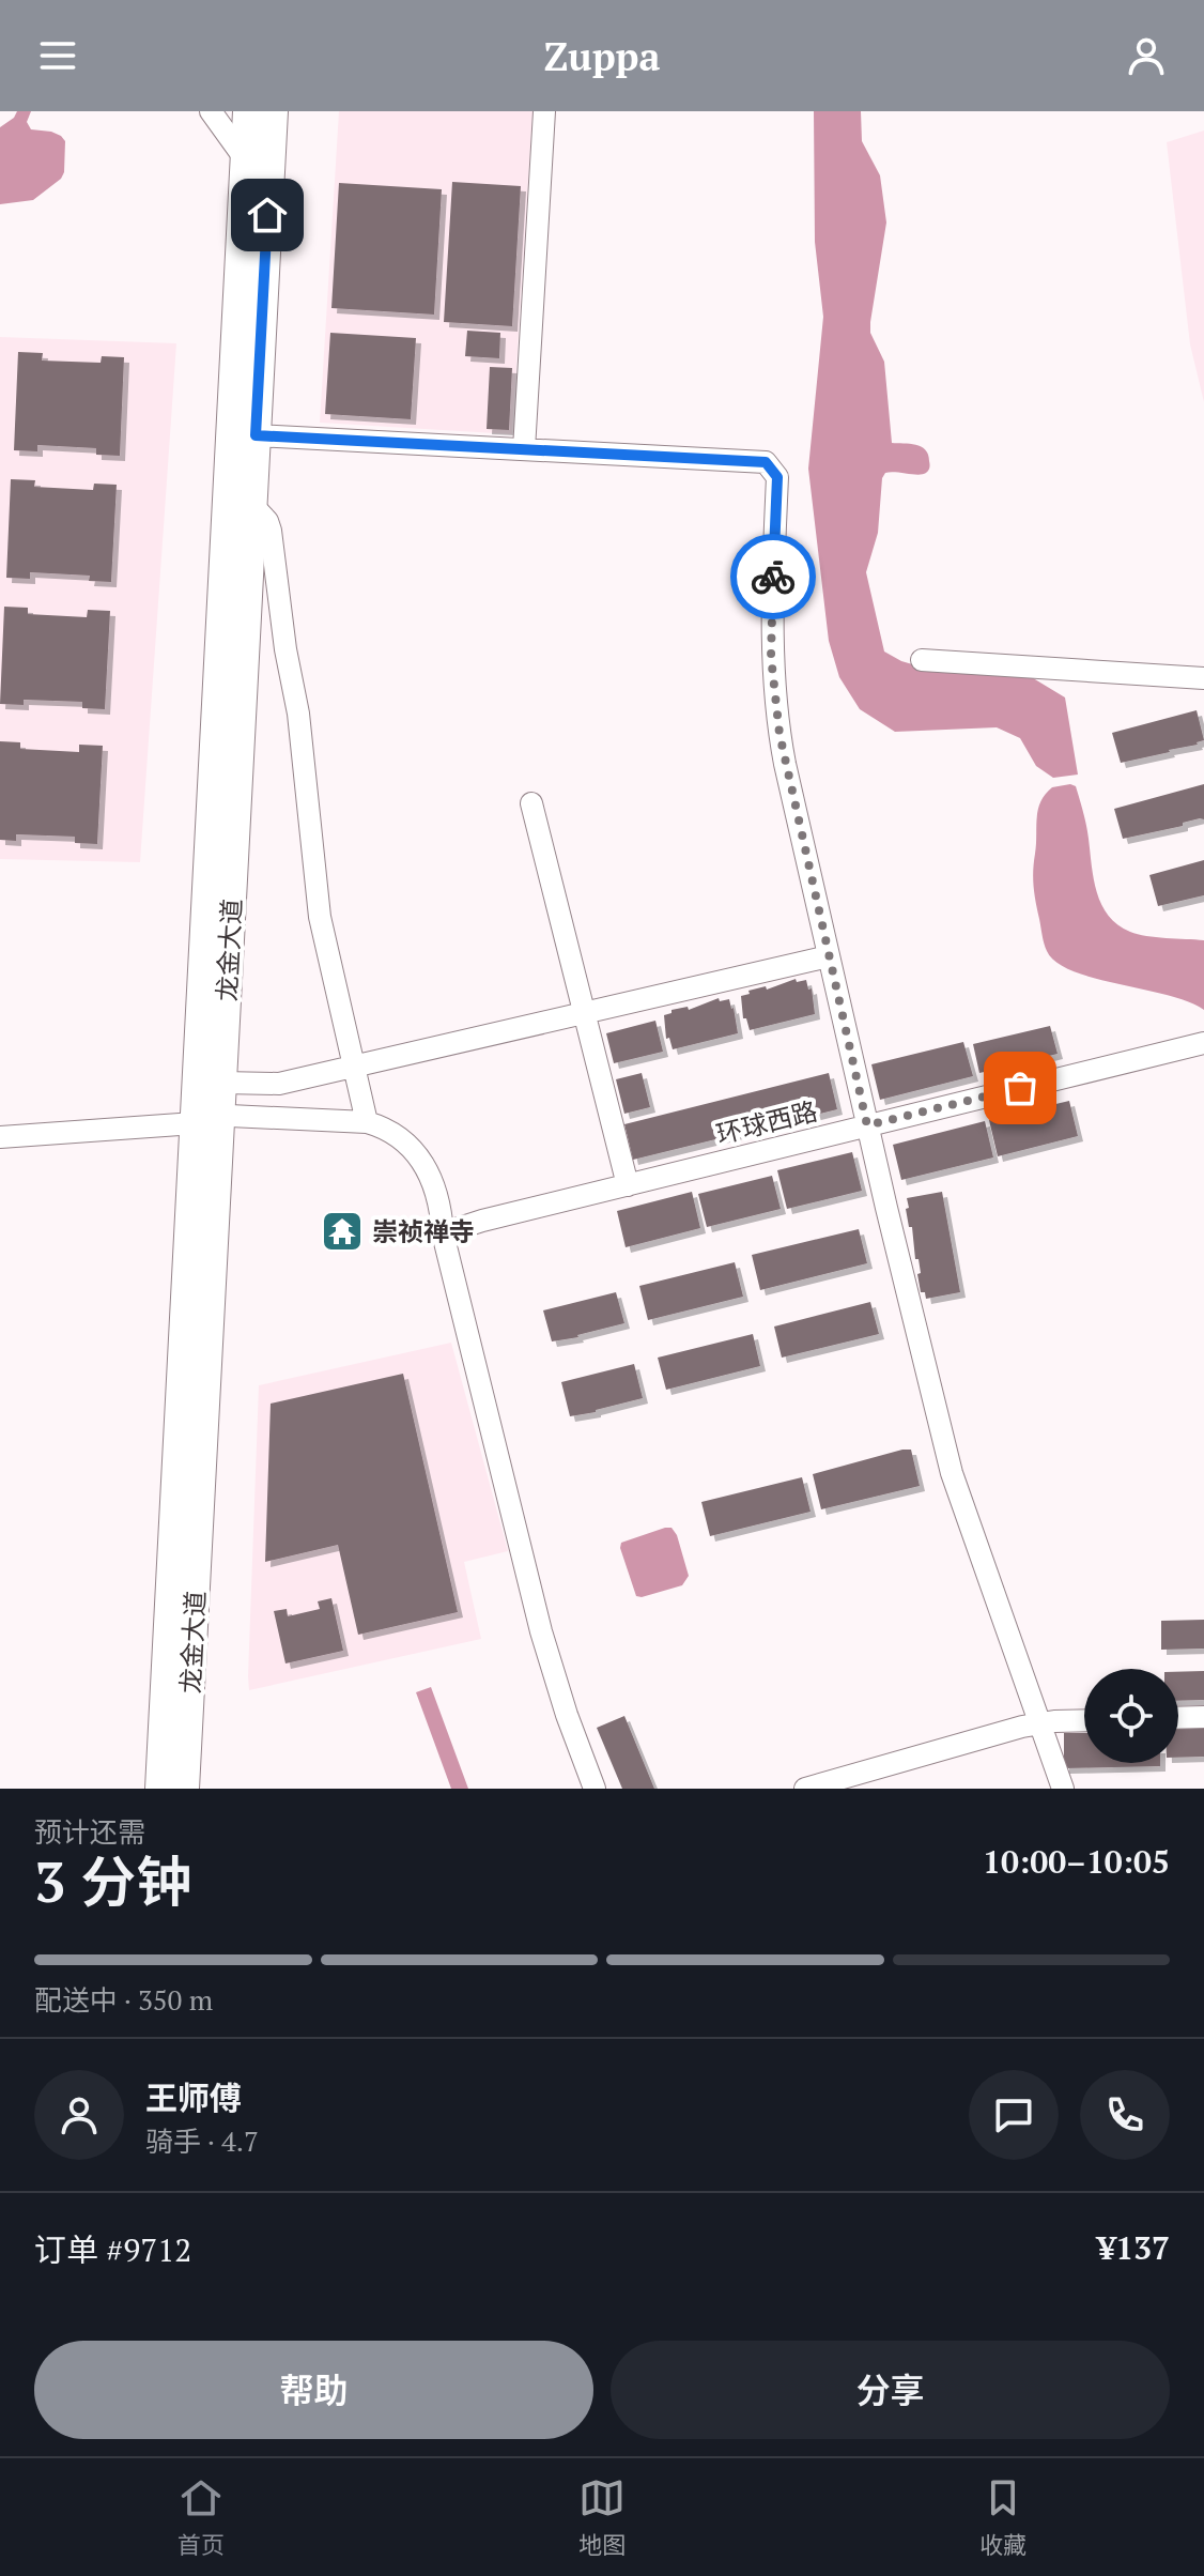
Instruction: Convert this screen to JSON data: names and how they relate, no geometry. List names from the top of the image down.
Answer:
{
  "streets": {
    "main road": ["龙金大道"],
    "street": ["环球西路"]
  },
  "places": {
    "temple": ["崇祯禅寺"]
  },
  "page": {
    "header": "Zuppa",
    "heading": ["3 分钟", "预计还需", "10:00–10:05"],
    "panel": [
      "王师傅",
      "骑手 · 4.7",
      "订单 #9712",
      "¥137"
    ],
    "bar": "配送中 · 350 m",
    "buttons": ["帮助", "分享"],
    "tabs": ["首页", "地图", "收藏"]
  }
}
